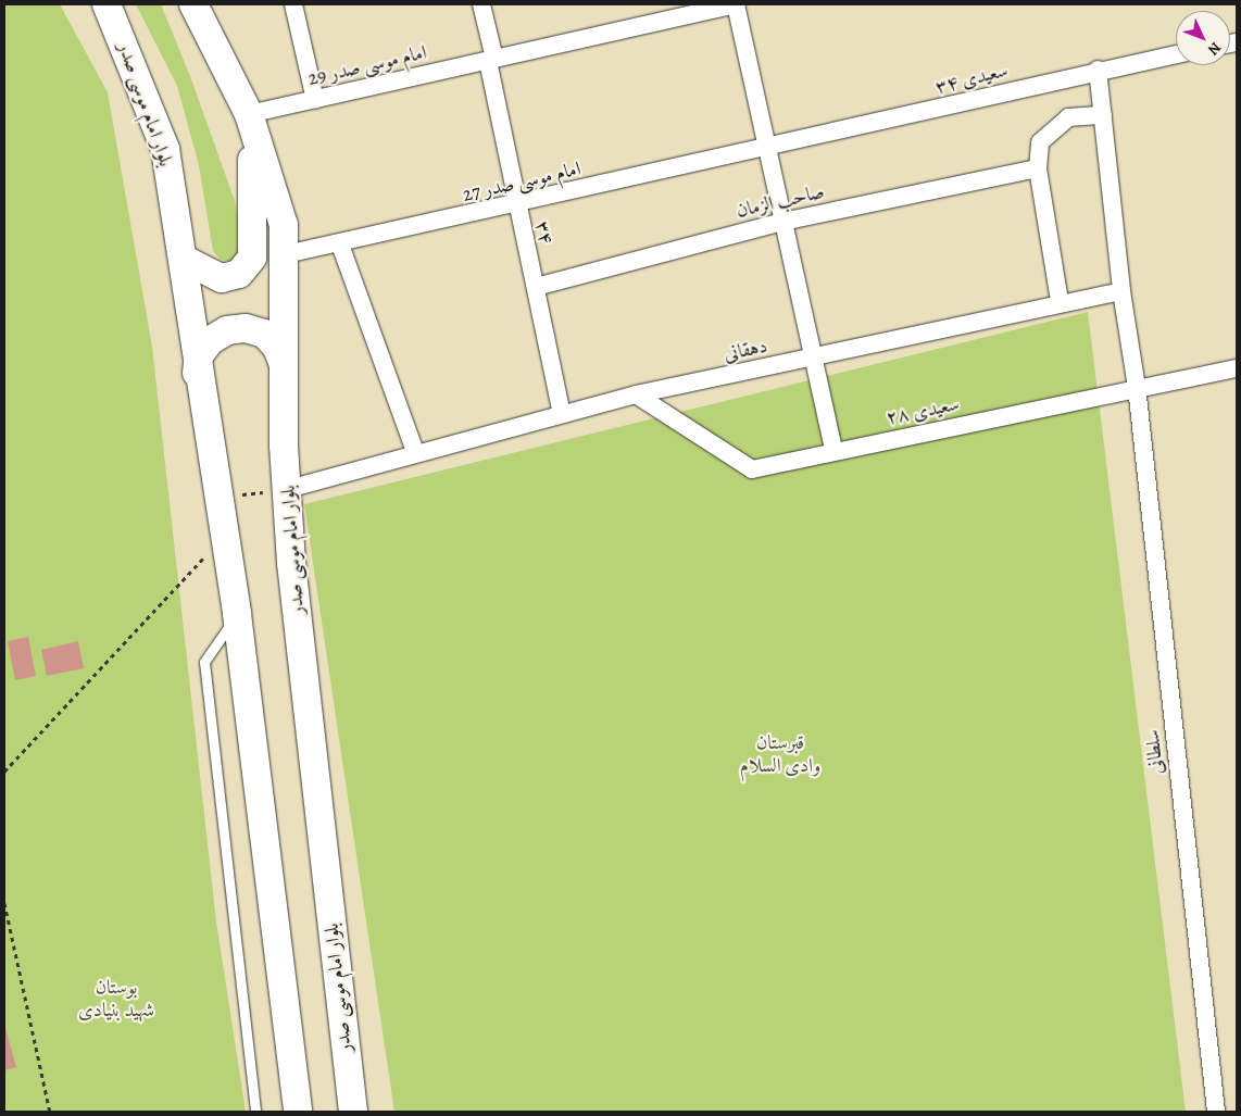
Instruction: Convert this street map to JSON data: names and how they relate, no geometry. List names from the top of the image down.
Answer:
{
  "streets": {
    "main road": ["بلوار امام موسی صدر"],
    "street": [
      "امام موسی صدر 29",
      "سعیدی ۳۴",
      "امام موسی صدر 27",
      "صاحب الزمان",
      "۳۴",
      "دهقانی",
      "سعیدی ۲۸",
      "سلطانی"
    ]
  },
  "crossings": [
    ["امام موسی صدر 29", "بلوار امام موسی صدر"],
    ["امام موسی صدر 29", "۳۴"],
    ["سعیدی ۳۴", "امام موسی صدر 27"],
    ["بلوار امام موسی صدر", "امام موسی صدر 27"],
    ["بلوار امام موسی صدر", "دهقانی"],
    ["امام موسی صدر 27", "۳۴"],
    ["صاحب الزمان", "۳۴"],
    ["۳۴", "دهقانی"],
    ["دهقانی", "سعیدی ۲۸"],
    ["سعیدی ۲۸", "سلطانی"]
  ],
  "parks": ["قبرستان وادی السلام", "بوستان شهید بنیادی"],
  "north": "bottom right"
}
